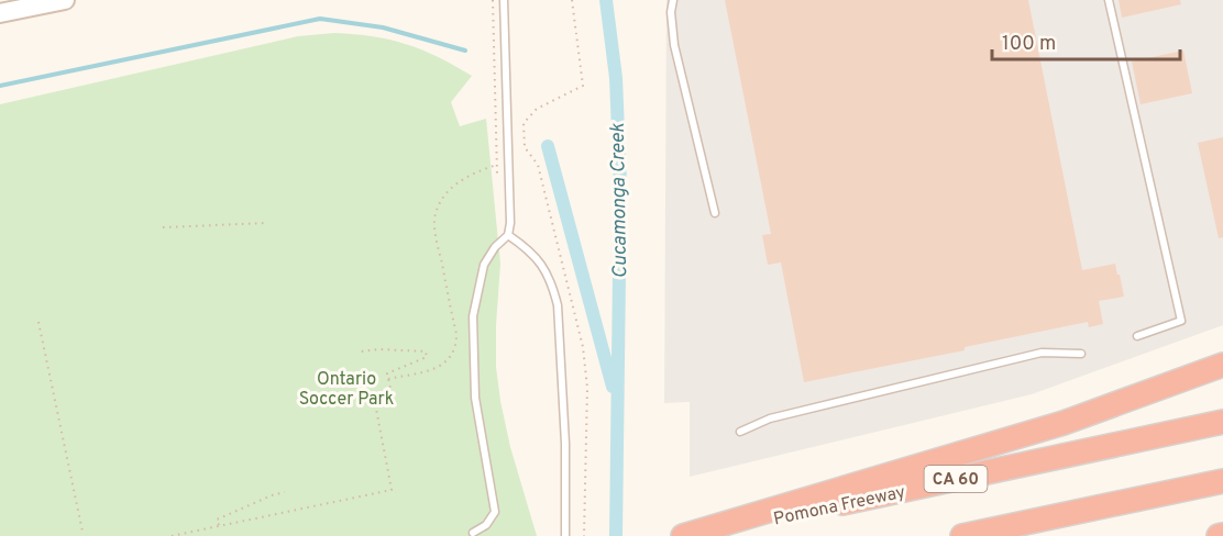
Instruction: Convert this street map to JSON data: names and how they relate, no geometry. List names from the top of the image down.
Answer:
{
  "streets": {
    "highway": ["CA 60", "Pomona Freeway"]
  },
  "water": ["Cucamonga Creek"],
  "parks": ["Ontario Soccer Park"],
  "scale_bar": "100 m"
}
